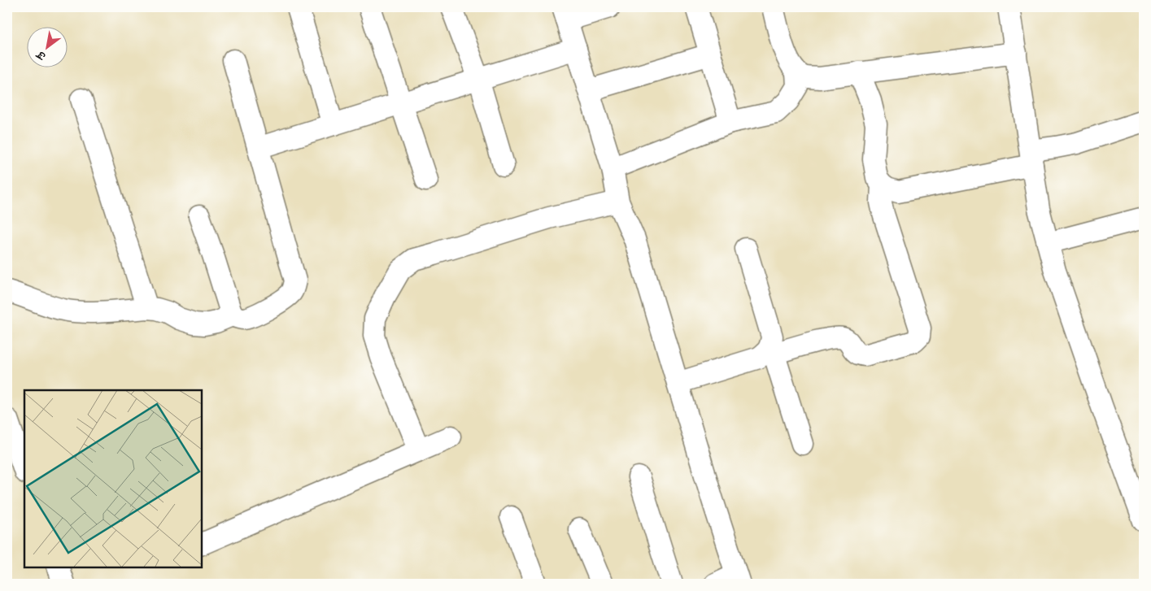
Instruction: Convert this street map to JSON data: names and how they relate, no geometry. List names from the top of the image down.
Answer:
{
  "north": "bottom left"
}
